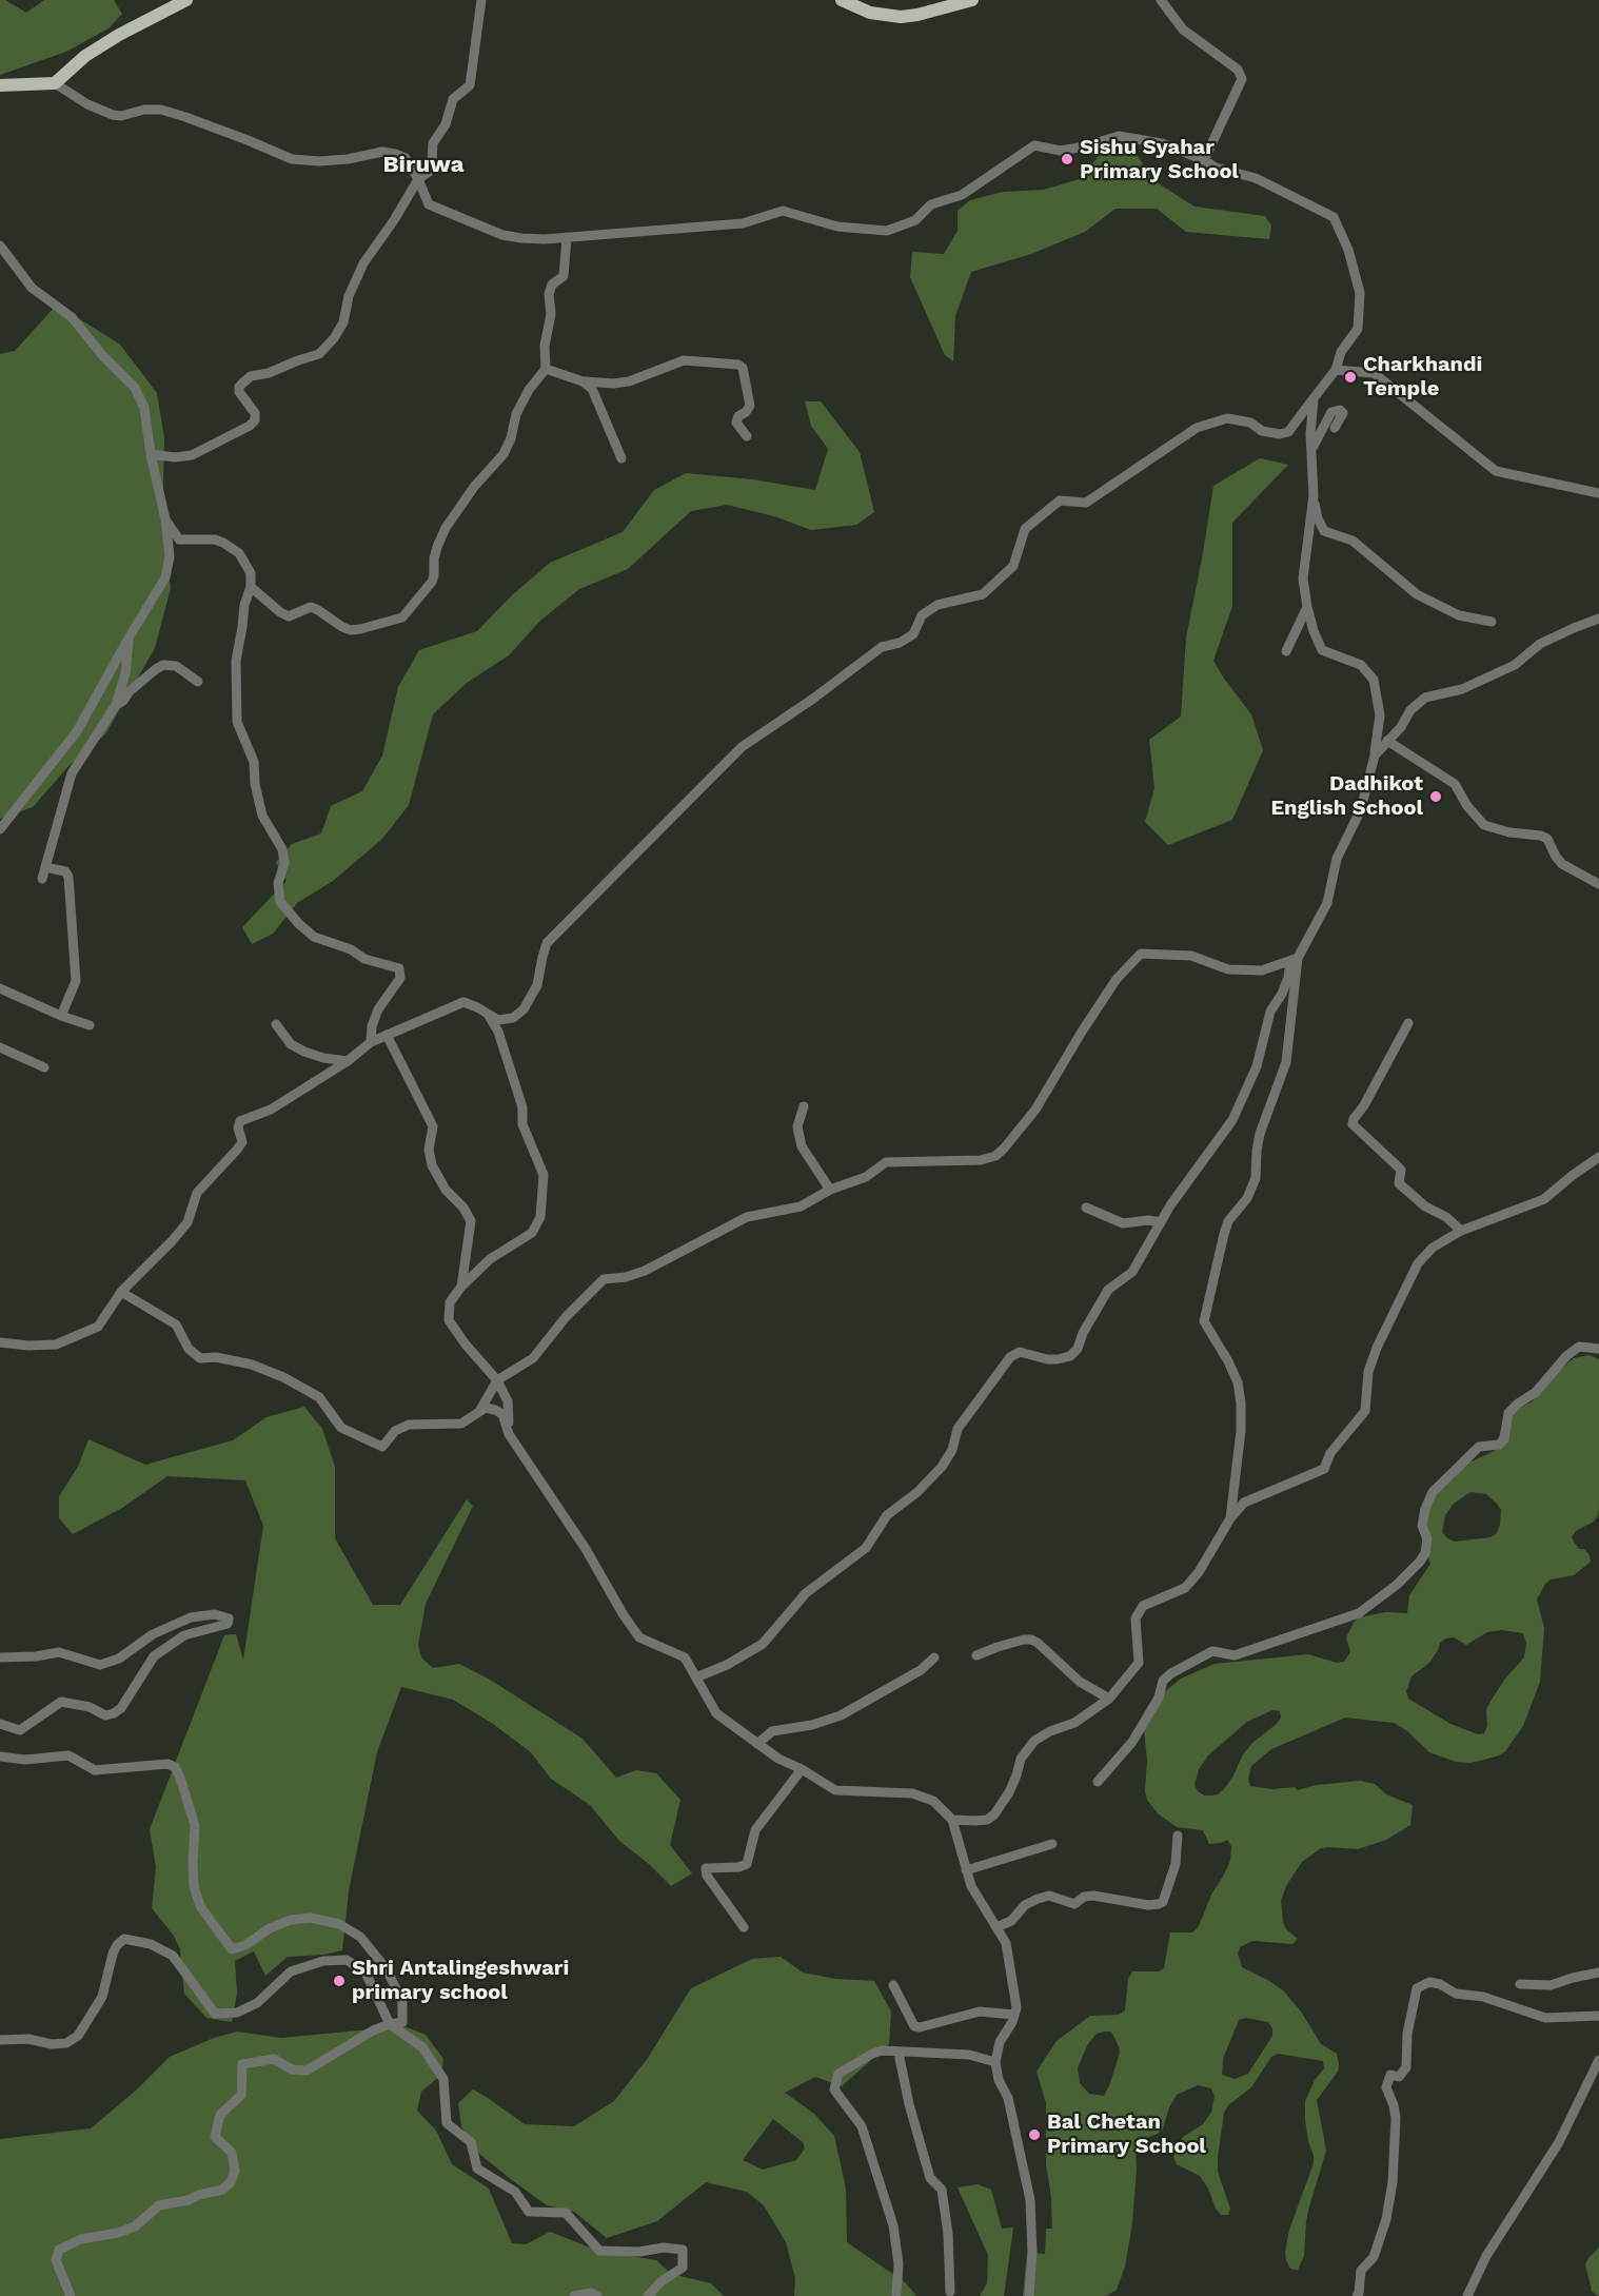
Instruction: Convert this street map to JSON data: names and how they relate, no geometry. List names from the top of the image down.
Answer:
{
  "districts": ["Biruwa"],
  "places": [
    "Sishu Syahar Primary School",
    "Charkhandi Temple",
    "Dadhikot English School",
    "Shri Antalingeshwari primary school",
    "Bal Chetan Primary School"
  ]
}
